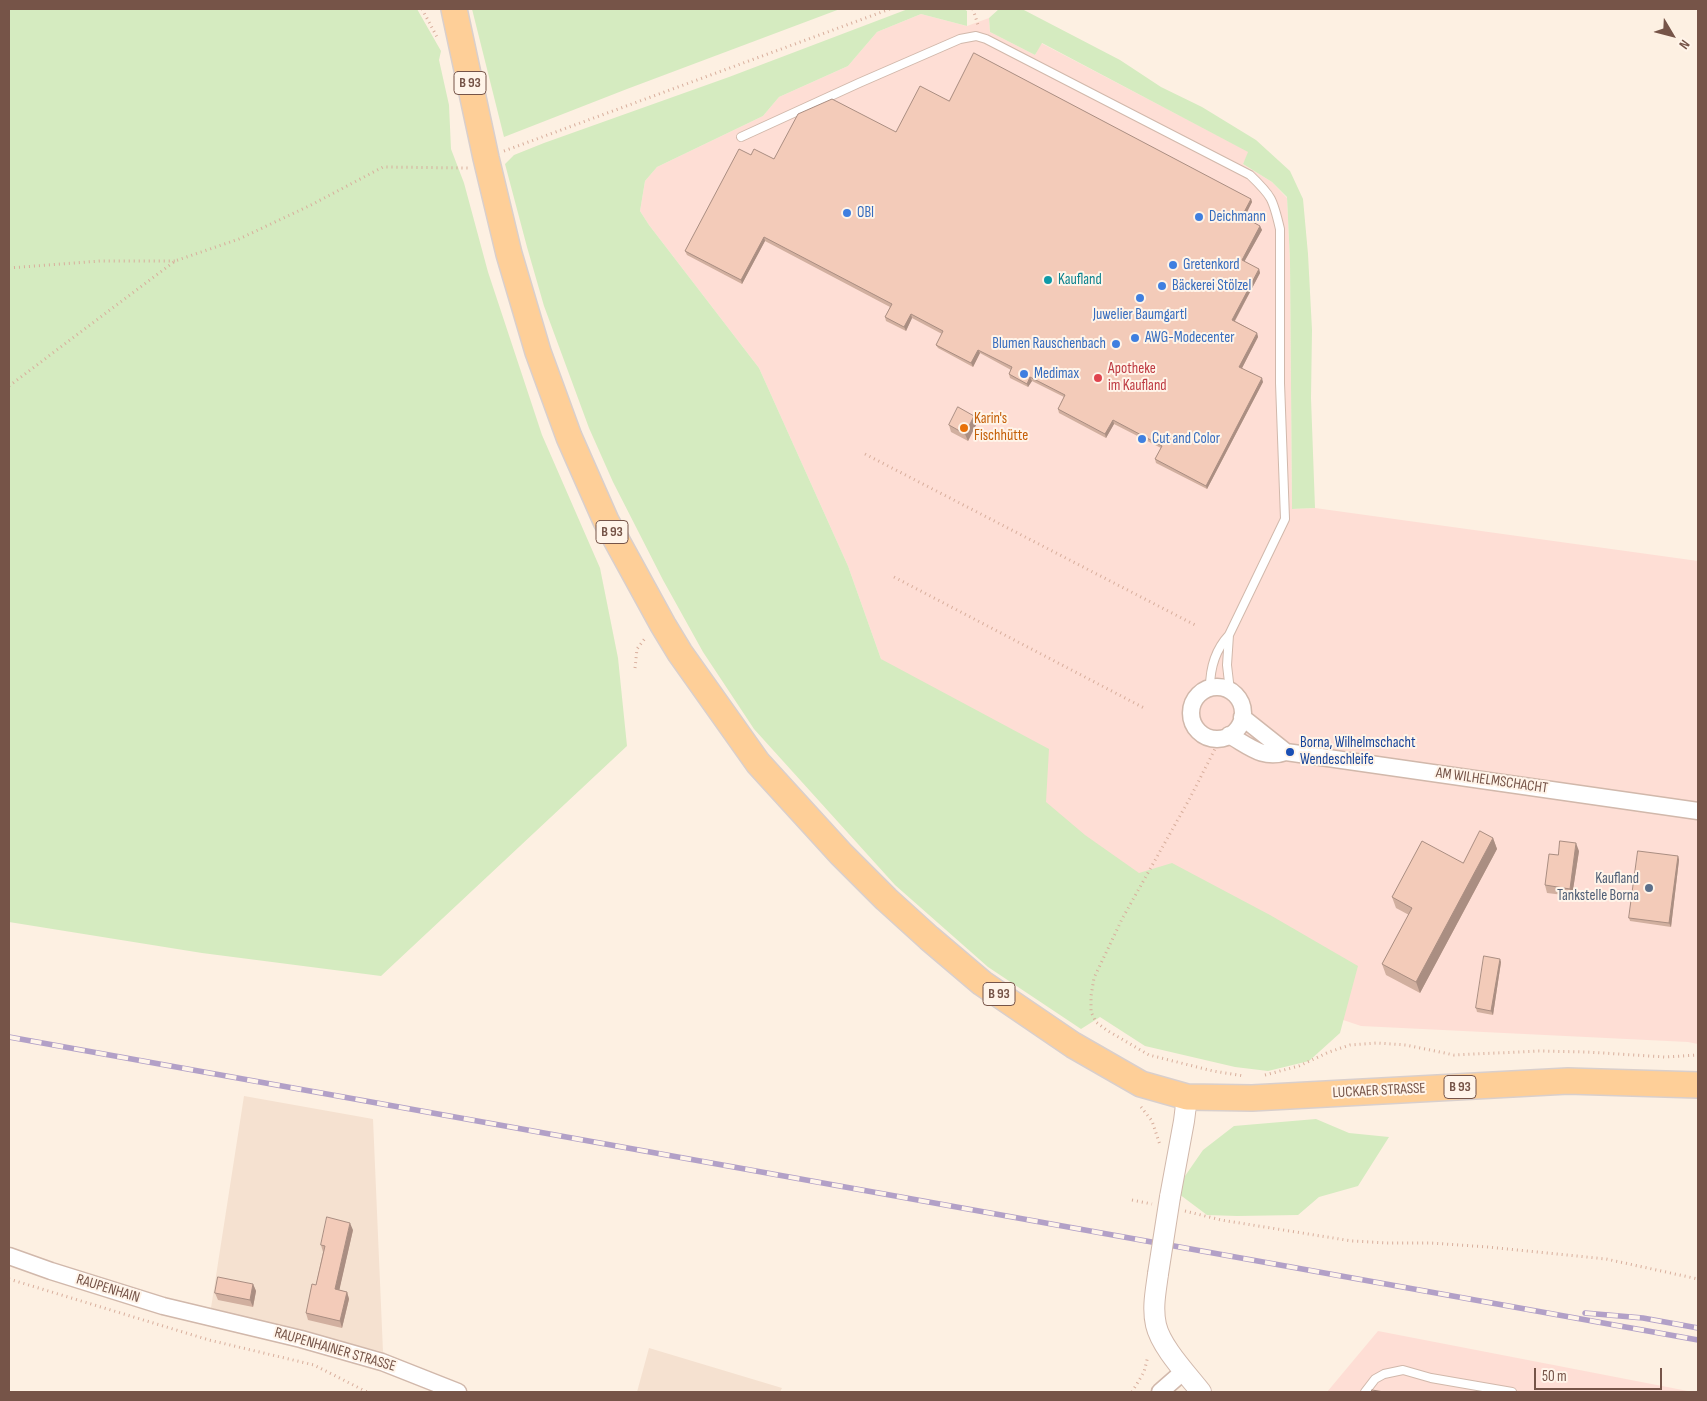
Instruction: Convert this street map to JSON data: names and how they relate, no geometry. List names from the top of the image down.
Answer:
{
  "streets": {
    "main road": ["B 93", "LUCKAER STRASSE"],
    "street": ["AM WILHELMSCHACHT", "RAUPENHAIN", "RAUPENHAINER STRASSE"]
  },
  "crossings": [
    ["B 93", "LUCKAER STRASSE"],
    ["RAUPENHAIN", "RAUPENHAINER STRASSE"]
  ],
  "places": [
    "OBI",
    "Deichmann",
    "Gretenkord",
    "Kaufland",
    "Bäckerei Stölzel",
    "Juwelier Baumgartl",
    "AWG-Modecenter",
    "Blumen Rauschenbach",
    "Medimax",
    "Apotheke im Kaufland",
    "Karin's Fischhütte",
    "Cut and Color",
    "Borna, Wilhelmschacht Wendeschleife",
    "Kaufland Tankstelle Borna"
  ],
  "scale_bar": "50 m",
  "north": "bottom right"
}
